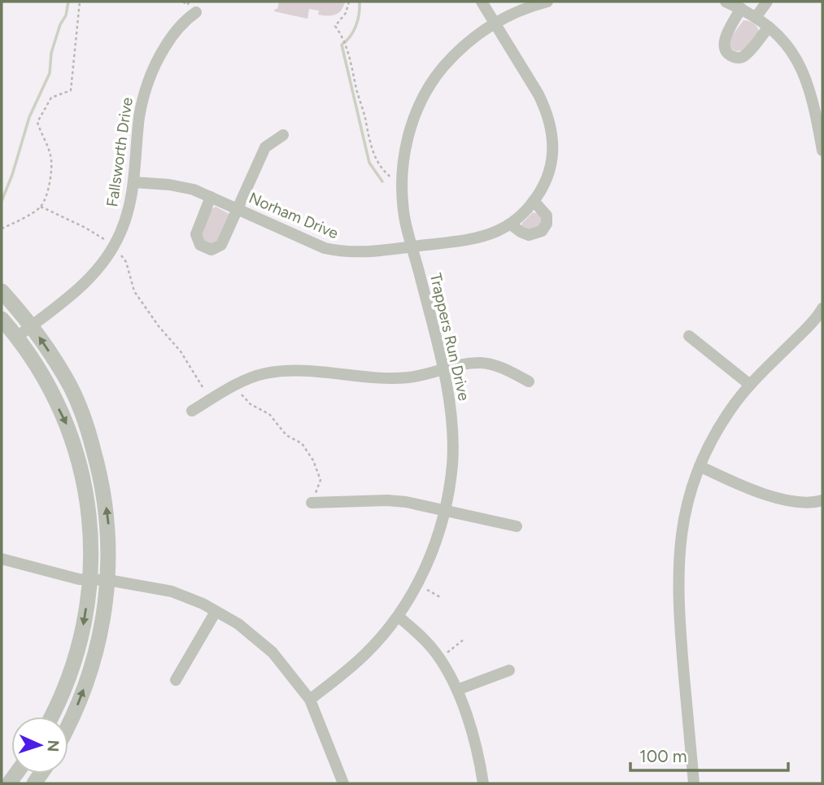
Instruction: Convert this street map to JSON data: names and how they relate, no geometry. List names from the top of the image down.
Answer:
{
  "streets": {
    "street": ["Fallsworth Drive", "Norham Drive", "Trappers Run Drive"]
  },
  "crossings": [
    ["Fallsworth Drive", "Norham Drive"],
    ["Norham Drive", "Trappers Run Drive"]
  ],
  "scale_bar": "100 m",
  "north": "right"
}
